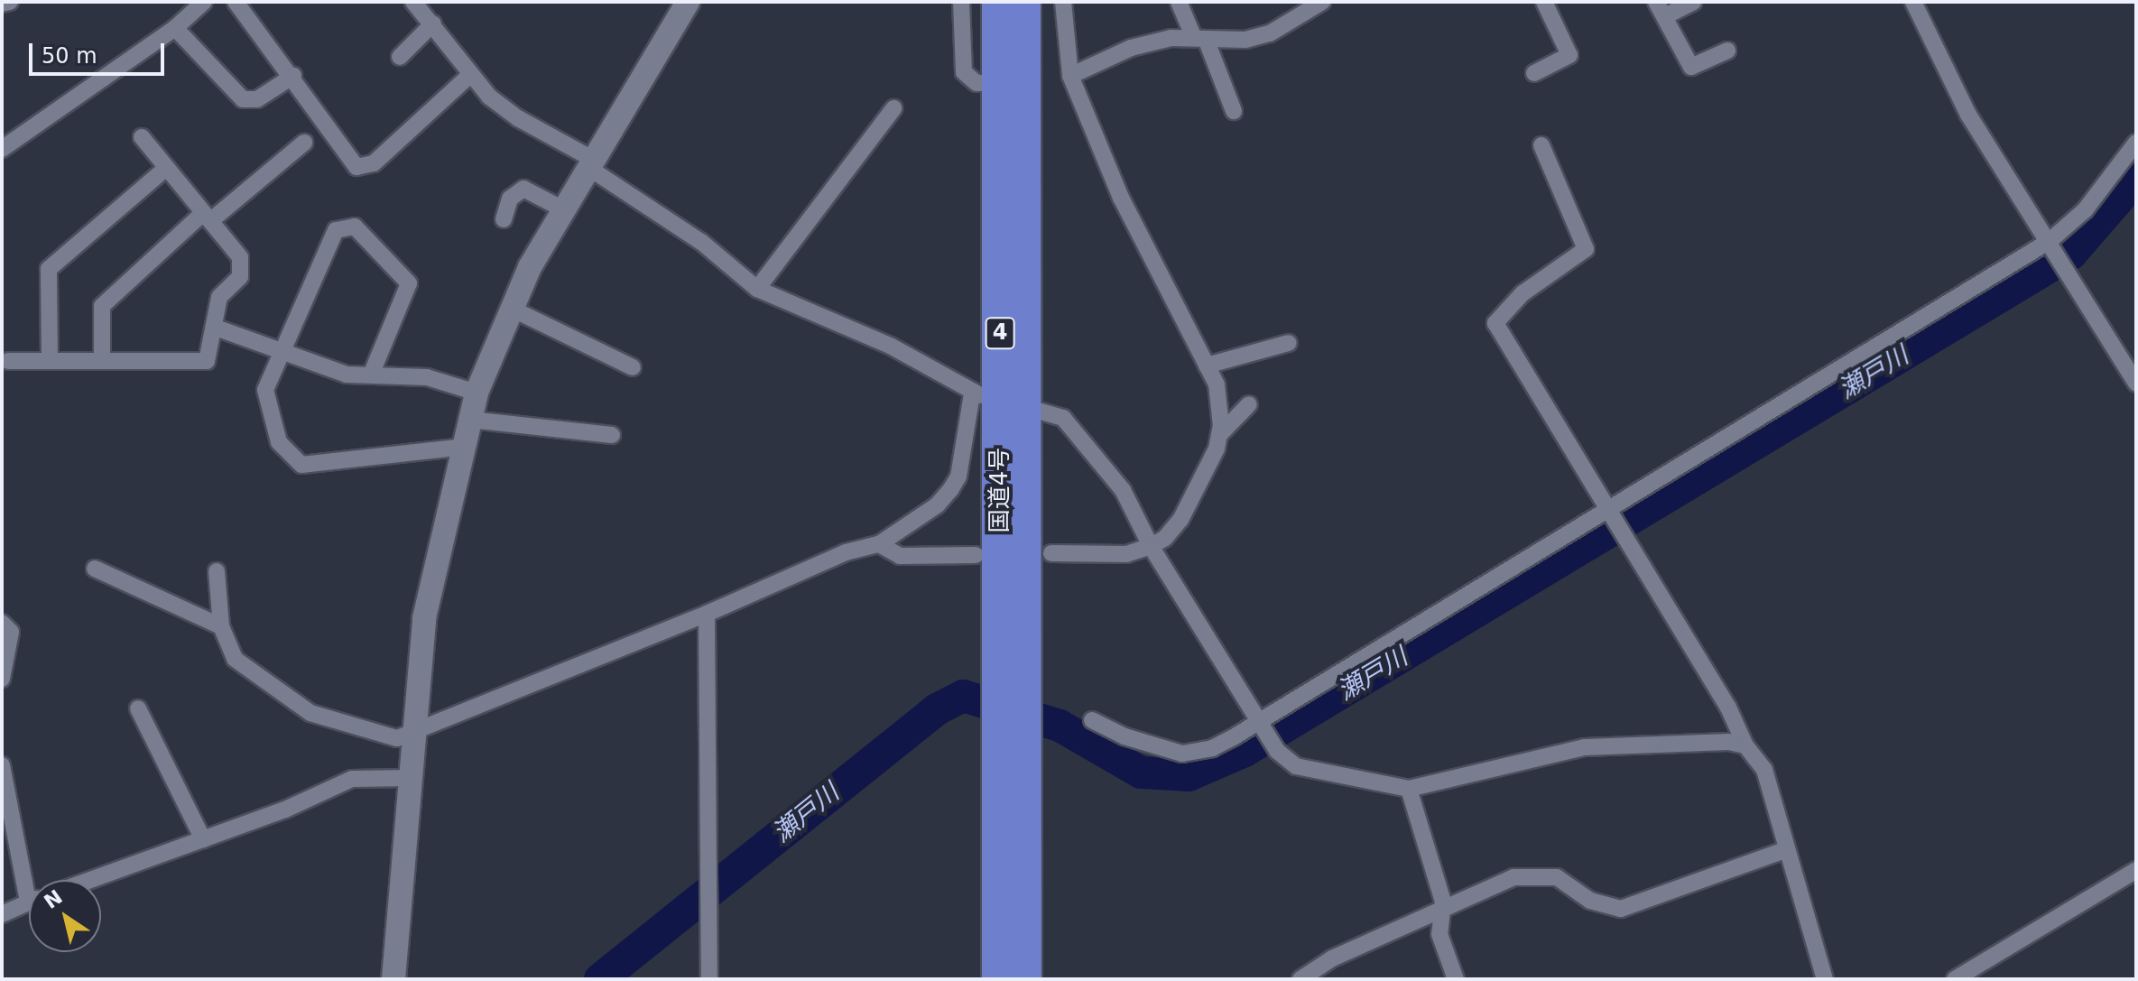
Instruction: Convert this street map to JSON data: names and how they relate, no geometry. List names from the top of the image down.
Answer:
{
  "streets": {
    "highway": ["4", "国道4号"]
  },
  "water": ["瀬戸川"],
  "scale_bar": "50 m",
  "north": "top left"
}
